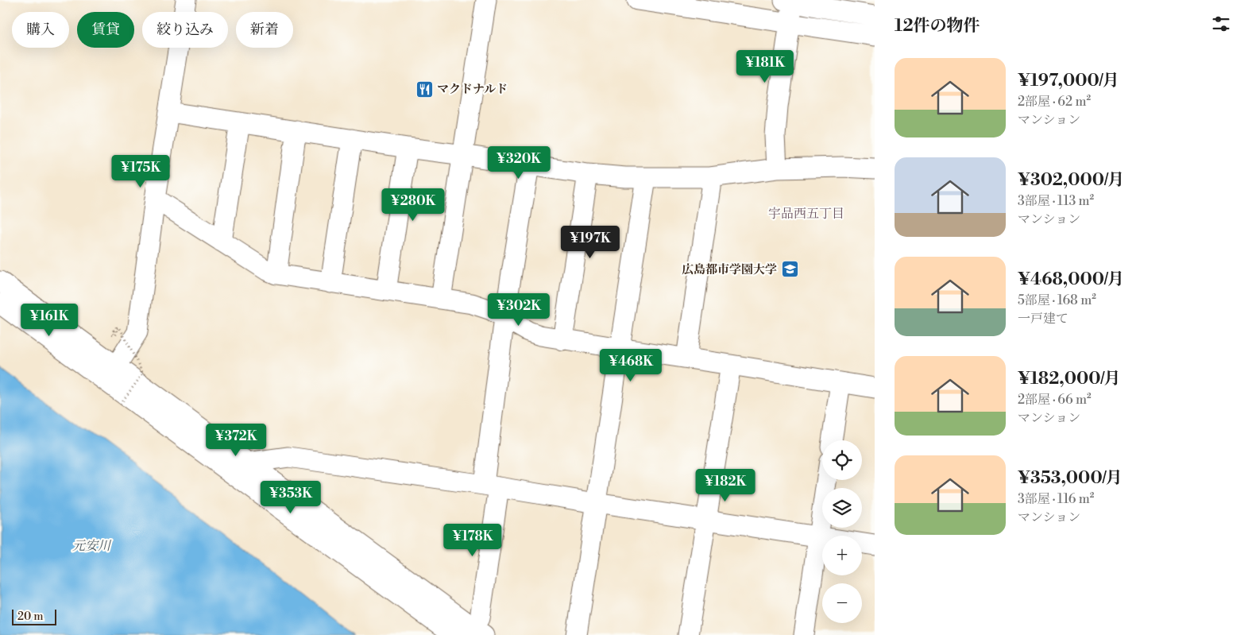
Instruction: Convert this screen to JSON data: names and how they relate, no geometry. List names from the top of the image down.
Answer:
{
  "districts": ["宇品西五丁目"],
  "water": ["元安川"],
  "places": {
    "restaurant": ["マクドナルド"],
    "school or university": ["広島都市学園大学"]
  },
  "scale_bar": "20 m",
  "page": {
    "heading": "12件の物件",
    "chip": [
      "購入",
      "賃貸",
      "絞り込み",
      "新着"
    ],
    "list": [
      {
        "name": "¥197,000/月",
        "note": "2部屋 · 62 m² · マンション"
      },
      {
        "name": "¥302,000/月",
        "note": "3部屋 · 113 m² · マンション"
      },
      {
        "name": "¥468,000/月",
        "note": "5部屋 · 168 m² · 一戸建て"
      },
      {
        "name": "¥182,000/月",
        "note": "2部屋 · 66 m² · マンション"
      },
      {
        "name": "¥353,000/月",
        "note": "3部屋 · 116 m² · マンション"
      }
    ],
    "price": [
      "¥181K",
      "¥320K",
      "¥175K",
      "¥280K",
      "¥197K",
      "¥302K",
      "¥161K",
      "¥468K",
      "¥372K",
      "¥182K",
      "¥353K",
      "¥178K"
    ],
    "map_buttons": ["+", "−"],
    "scale": "20 m"
  }
}
